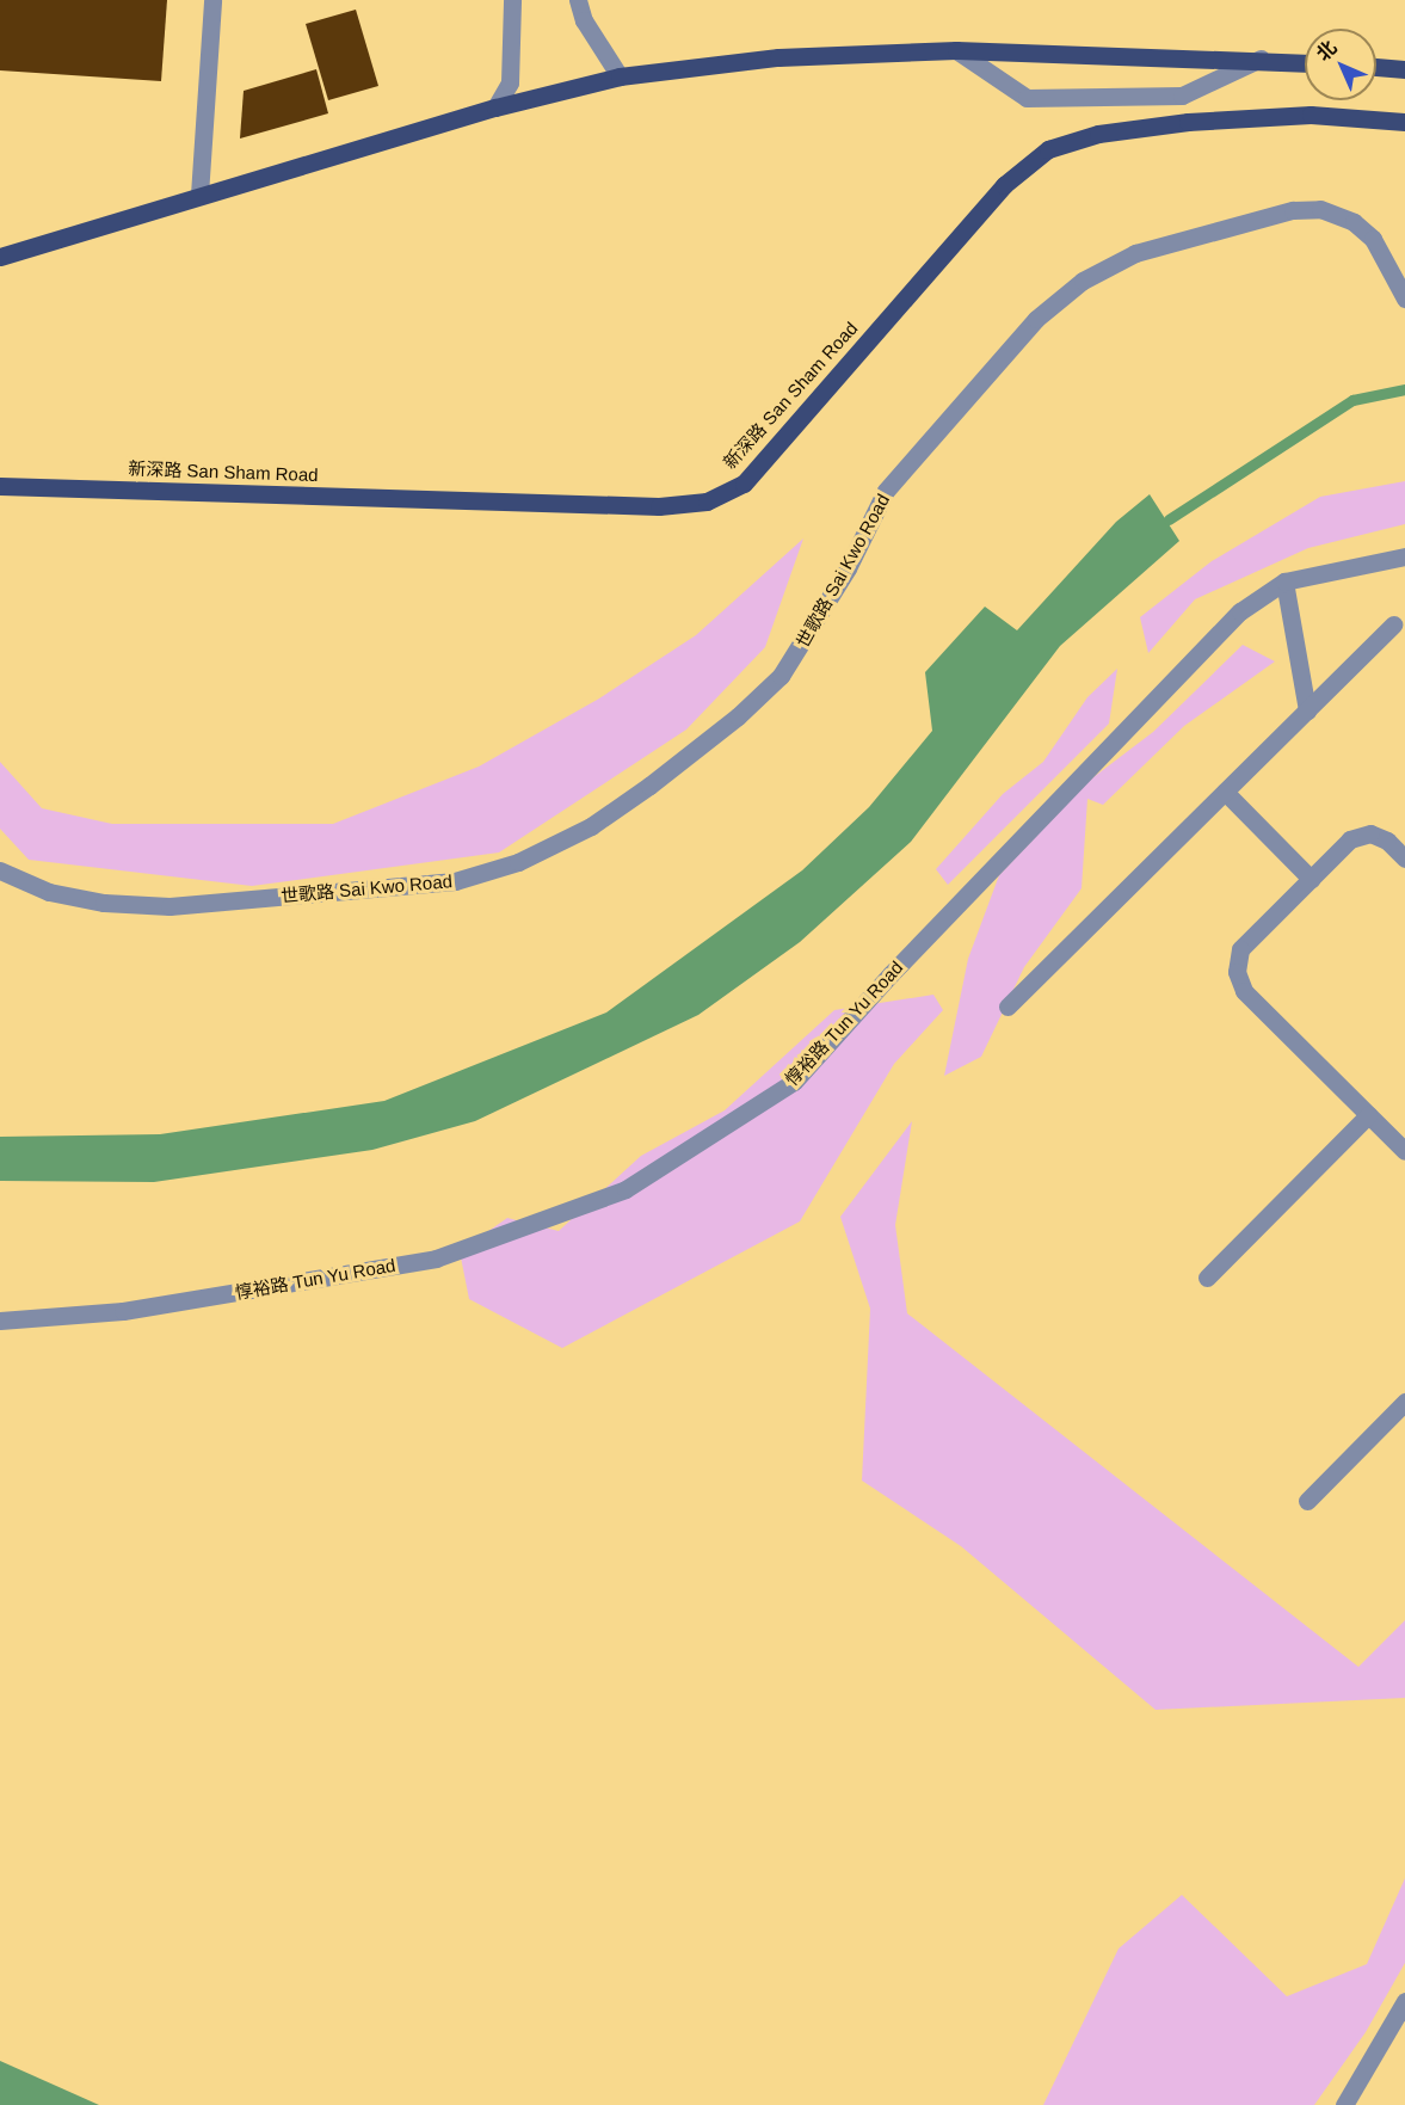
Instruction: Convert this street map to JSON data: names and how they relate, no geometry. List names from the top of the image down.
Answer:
{
  "streets": {
    "main road": ["新深路 San Sham Road"],
    "street": ["世歌路 Sai Kwo Road", "惇裕路 Tun Yu Road"]
  },
  "north": "top left"
}
